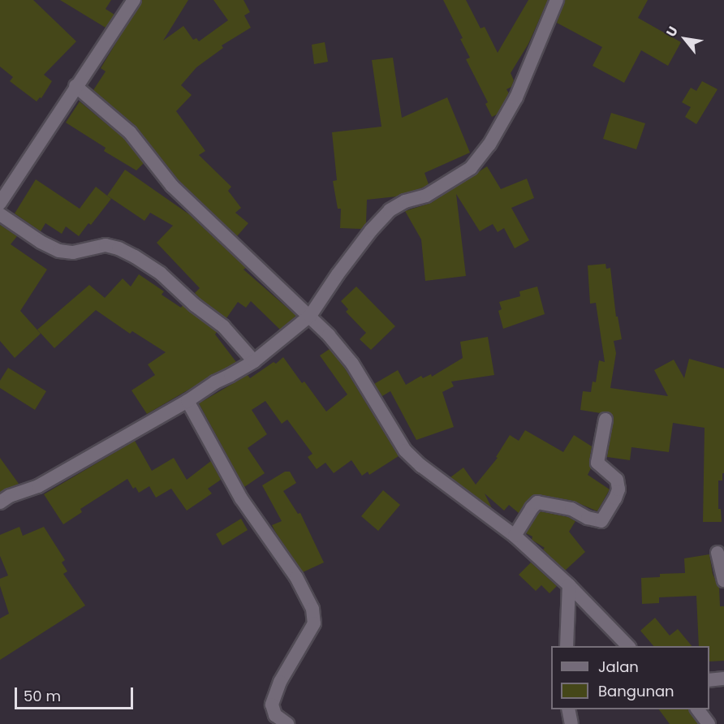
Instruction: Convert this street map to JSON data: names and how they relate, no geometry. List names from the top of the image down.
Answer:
{
  "legend": ["Jalan", "Bangunan"],
  "scale_bar": "50 m",
  "north": "top left"
}
